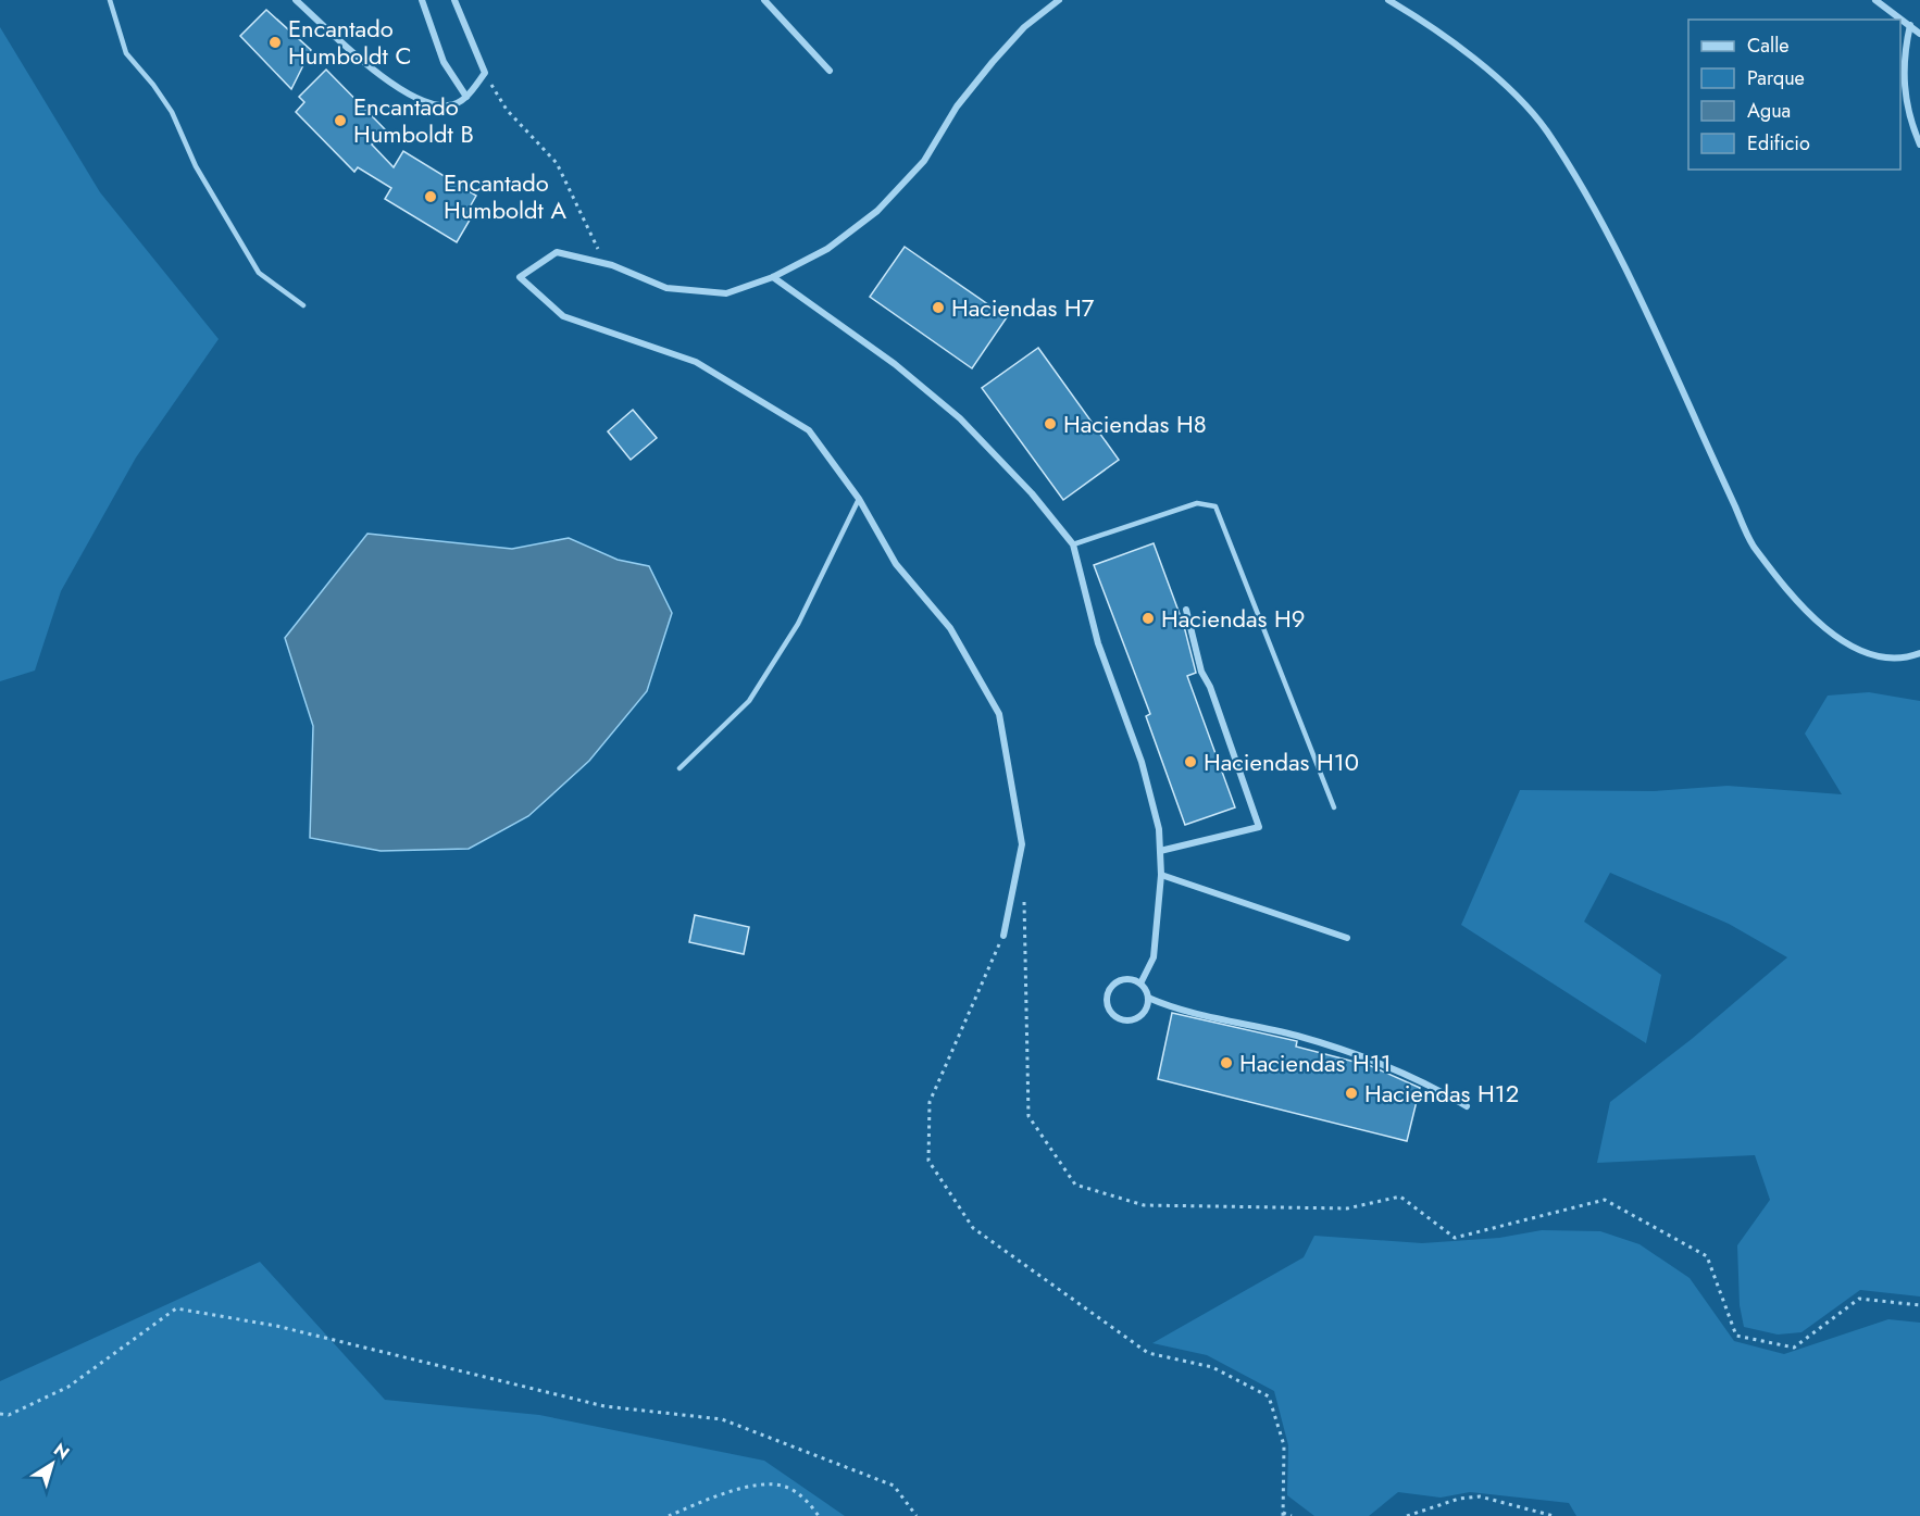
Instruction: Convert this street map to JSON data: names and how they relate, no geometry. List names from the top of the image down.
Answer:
{
  "places": [
    "Encantado Humboldt C",
    "Encantado Humboldt B",
    "Encantado Humboldt A",
    "Haciendas H7",
    "Haciendas H8",
    "Haciendas H9",
    "Haciendas H10",
    "Haciendas H11",
    "Haciendas H12"
  ],
  "legend": [
    "Calle",
    "Parque",
    "Agua",
    "Edificio"
  ],
  "north": "top right"
}
